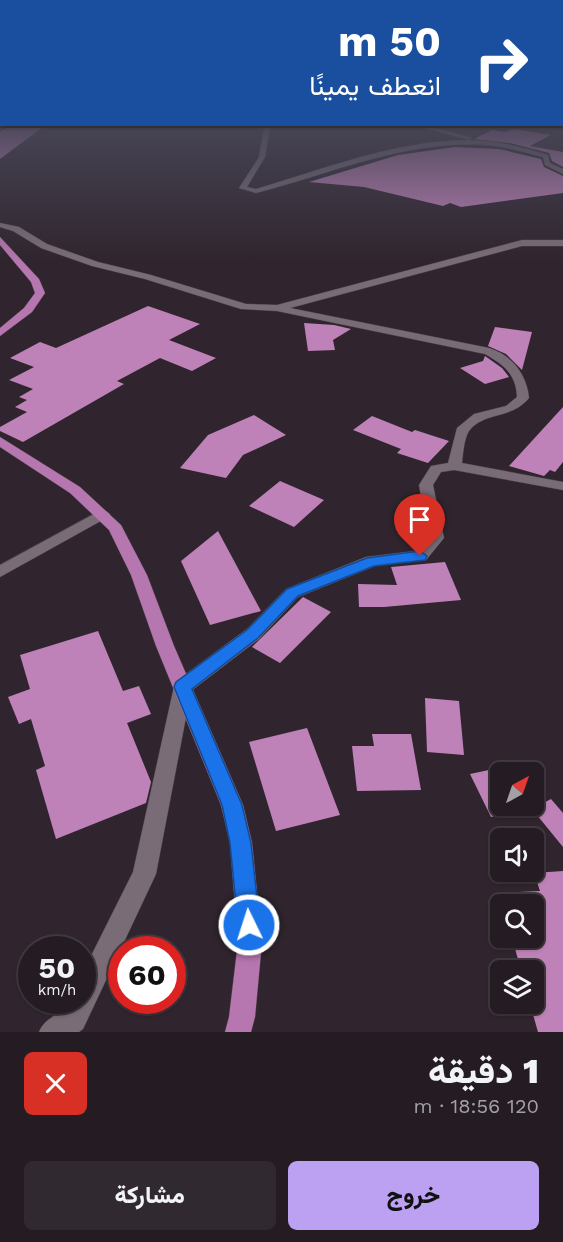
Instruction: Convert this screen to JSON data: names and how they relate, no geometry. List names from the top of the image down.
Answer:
{
  "north": "top right",
  "page": {
    "turn": ["50 m", "انعطف يمينًا"],
    "speed": "50 km/h",
    "limit": "60",
    "heading": ["1 دقيقة", "120 m · 18:56"],
    "buttons": ["خروج", "مشاركة"]
  }
}
